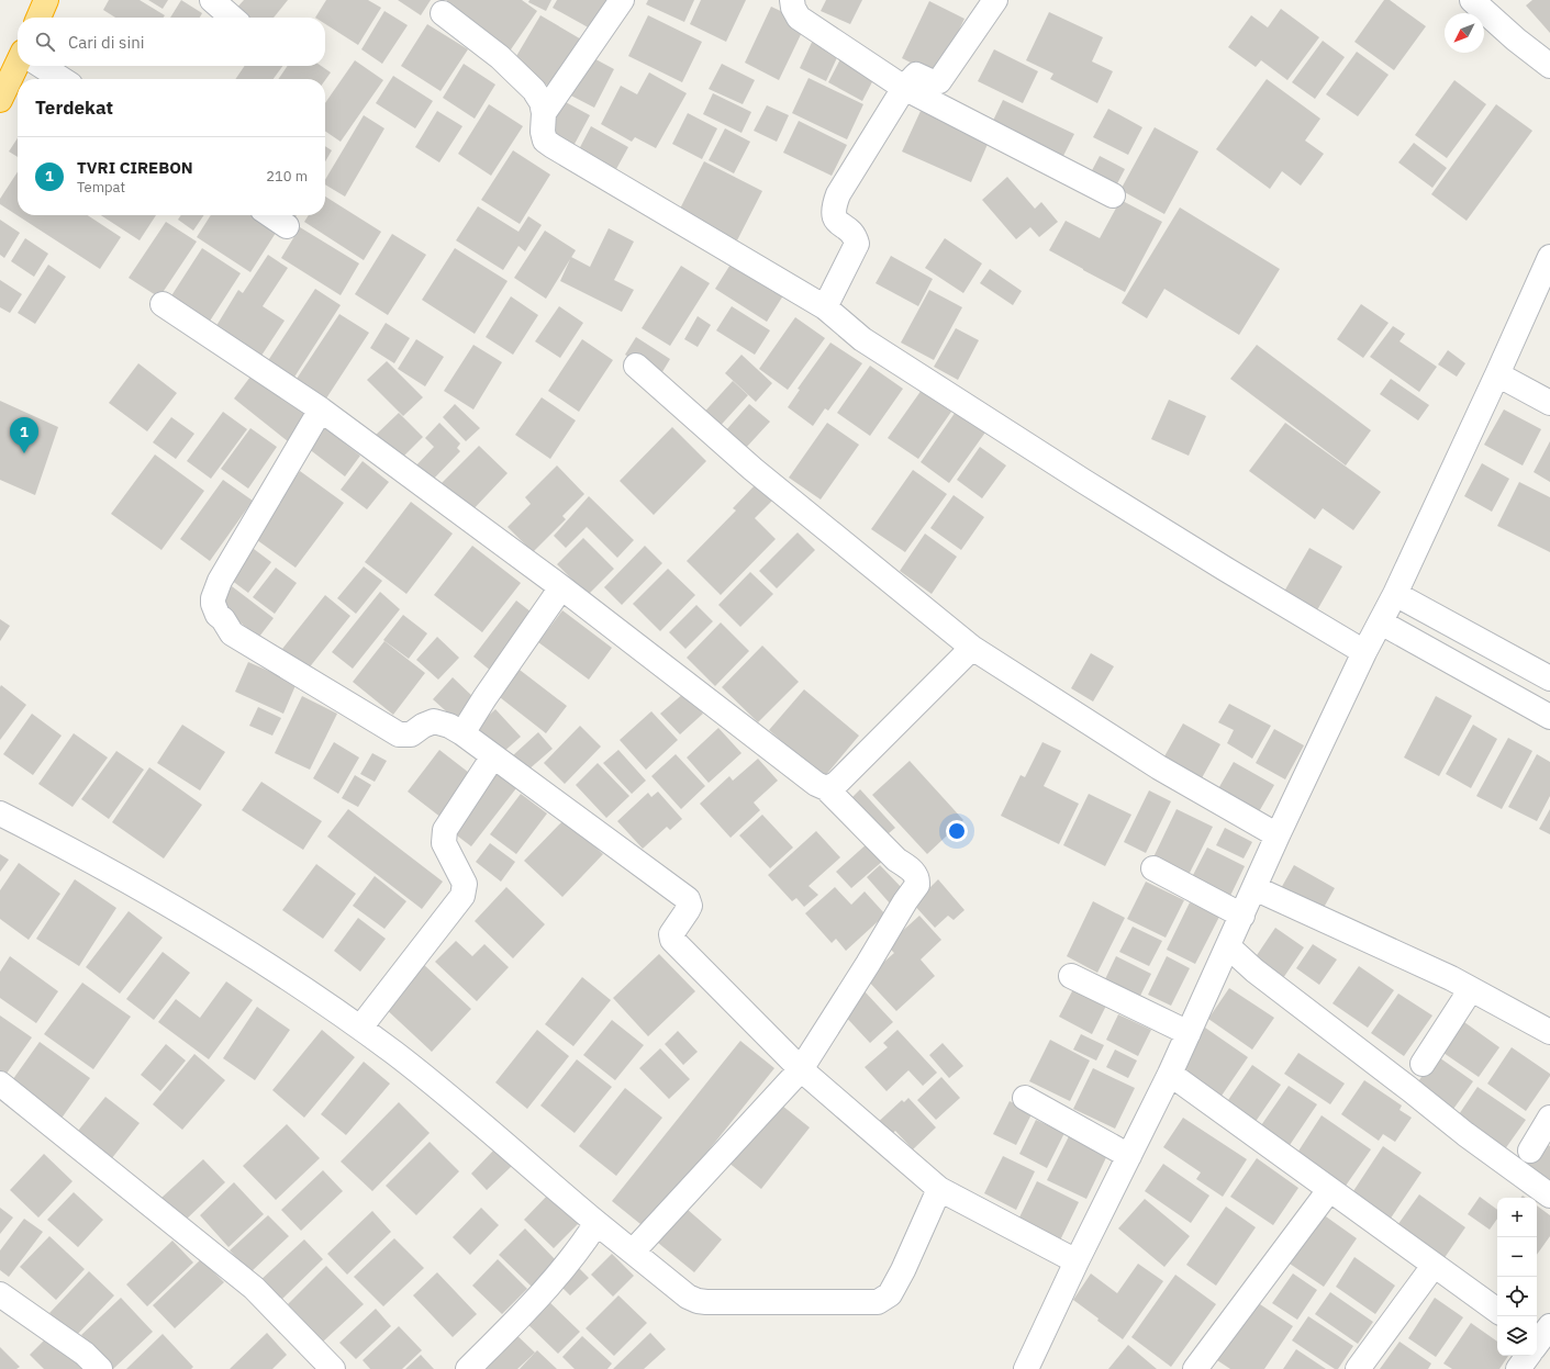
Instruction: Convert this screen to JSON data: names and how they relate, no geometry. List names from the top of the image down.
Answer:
{
  "north": "bottom left",
  "page": {
    "search": "Cari di sini",
    "heading": "Terdekat",
    "list": [
      {
        "mark": "1",
        "name": "TVRI CIREBON",
        "note": "Tempat",
        "value": "210 m"
      }
    ],
    "pins": "1",
    "map_buttons": ["+", "−"]
  }
}
